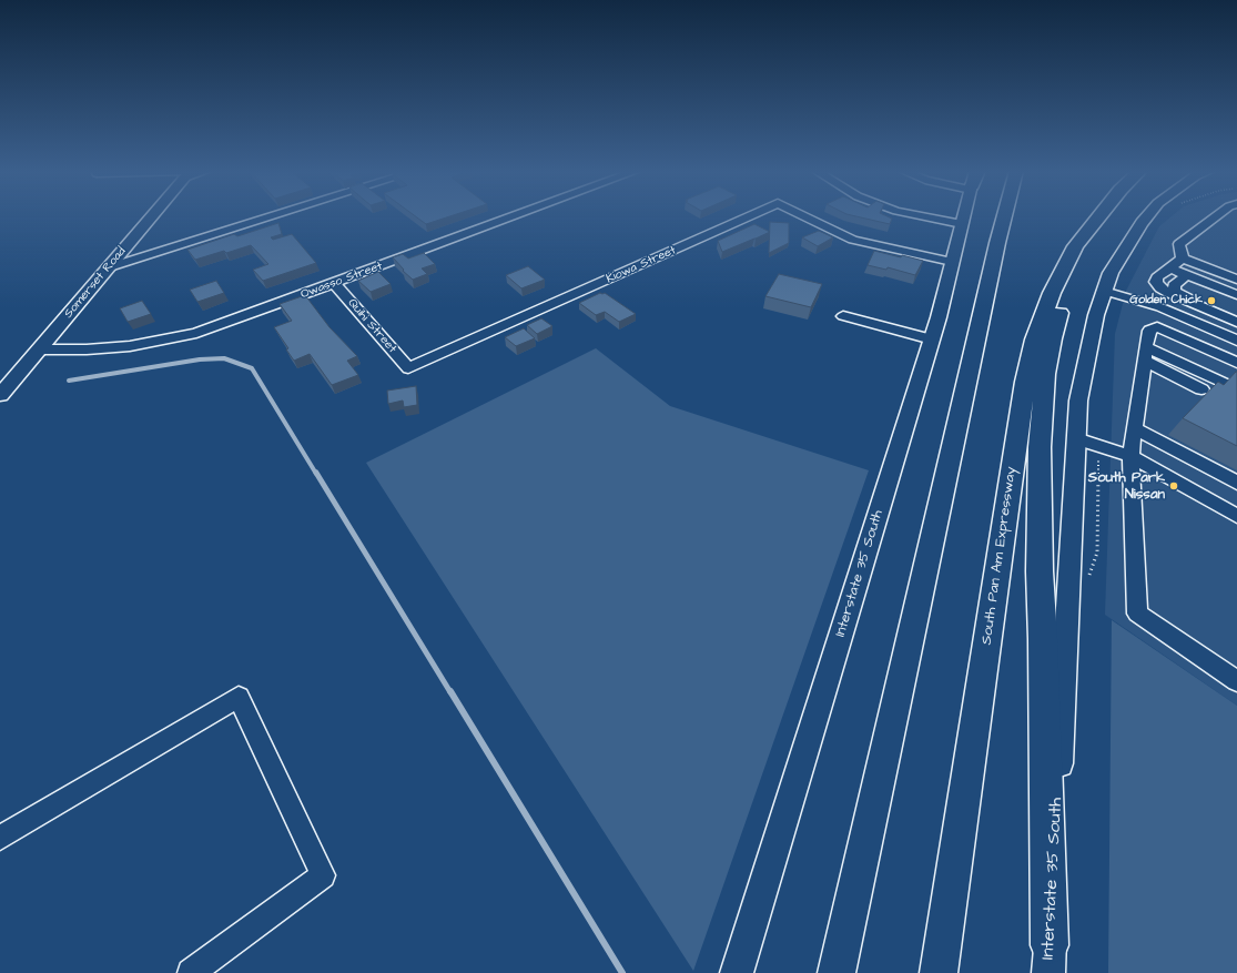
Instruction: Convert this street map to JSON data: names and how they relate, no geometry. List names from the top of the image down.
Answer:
{
  "streets": {
    "highway": ["South Pan Am Expressway"],
    "main road": ["Somerset Road", "Interstate 35 South"],
    "street": ["Kiowa Street", "Owasso Street", "Quihi Street"]
  },
  "crossings": [
    ["Kiowa Street", "Quihi Street"],
    ["Kiowa Street", "Interstate 35 South"],
    ["Owasso Street", "Somerset Road"],
    ["Owasso Street", "Quihi Street"]
  ],
  "places": ["Golden Chick", "South Park Nissan"]
}
